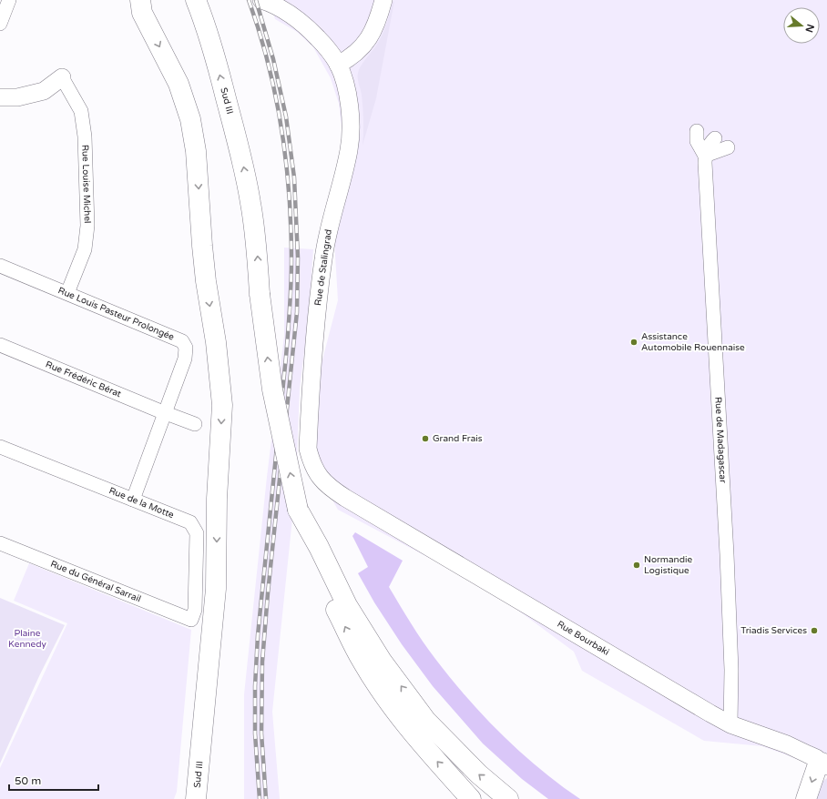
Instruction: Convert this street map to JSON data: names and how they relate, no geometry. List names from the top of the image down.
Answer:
{
  "streets": {
    "main road": ["Sud III"],
    "street": [
      "Rue Louise Michel",
      "Rue de Stalingrad",
      "Rue Louis Pasteur Prolongée",
      "Rue Frédéric Bérat",
      "Rue de Madagascar",
      "Rue de la Motte",
      "Rue du Général Sarrail",
      "Rue Bourbaki"
    ]
  },
  "crossings": [
    ["Rue Louise Michel", "Rue Louis Pasteur Prolongée"],
    ["Rue de Stalingrad", "Rue Bourbaki"],
    ["Rue Louis Pasteur Prolongée", "Rue Frédéric Bérat"],
    ["Rue de Madagascar", "Rue Bourbaki"],
    ["Rue de la Motte", "Rue du Général Sarrail"]
  ],
  "parks": ["Plaine Kennedy"],
  "places": [
    "Assistance Automobile Rouennaise",
    "Grand Frais",
    "Normandie Logistique",
    "Triadis Services"
  ],
  "scale_bar": "50 m",
  "north": "right"
}
